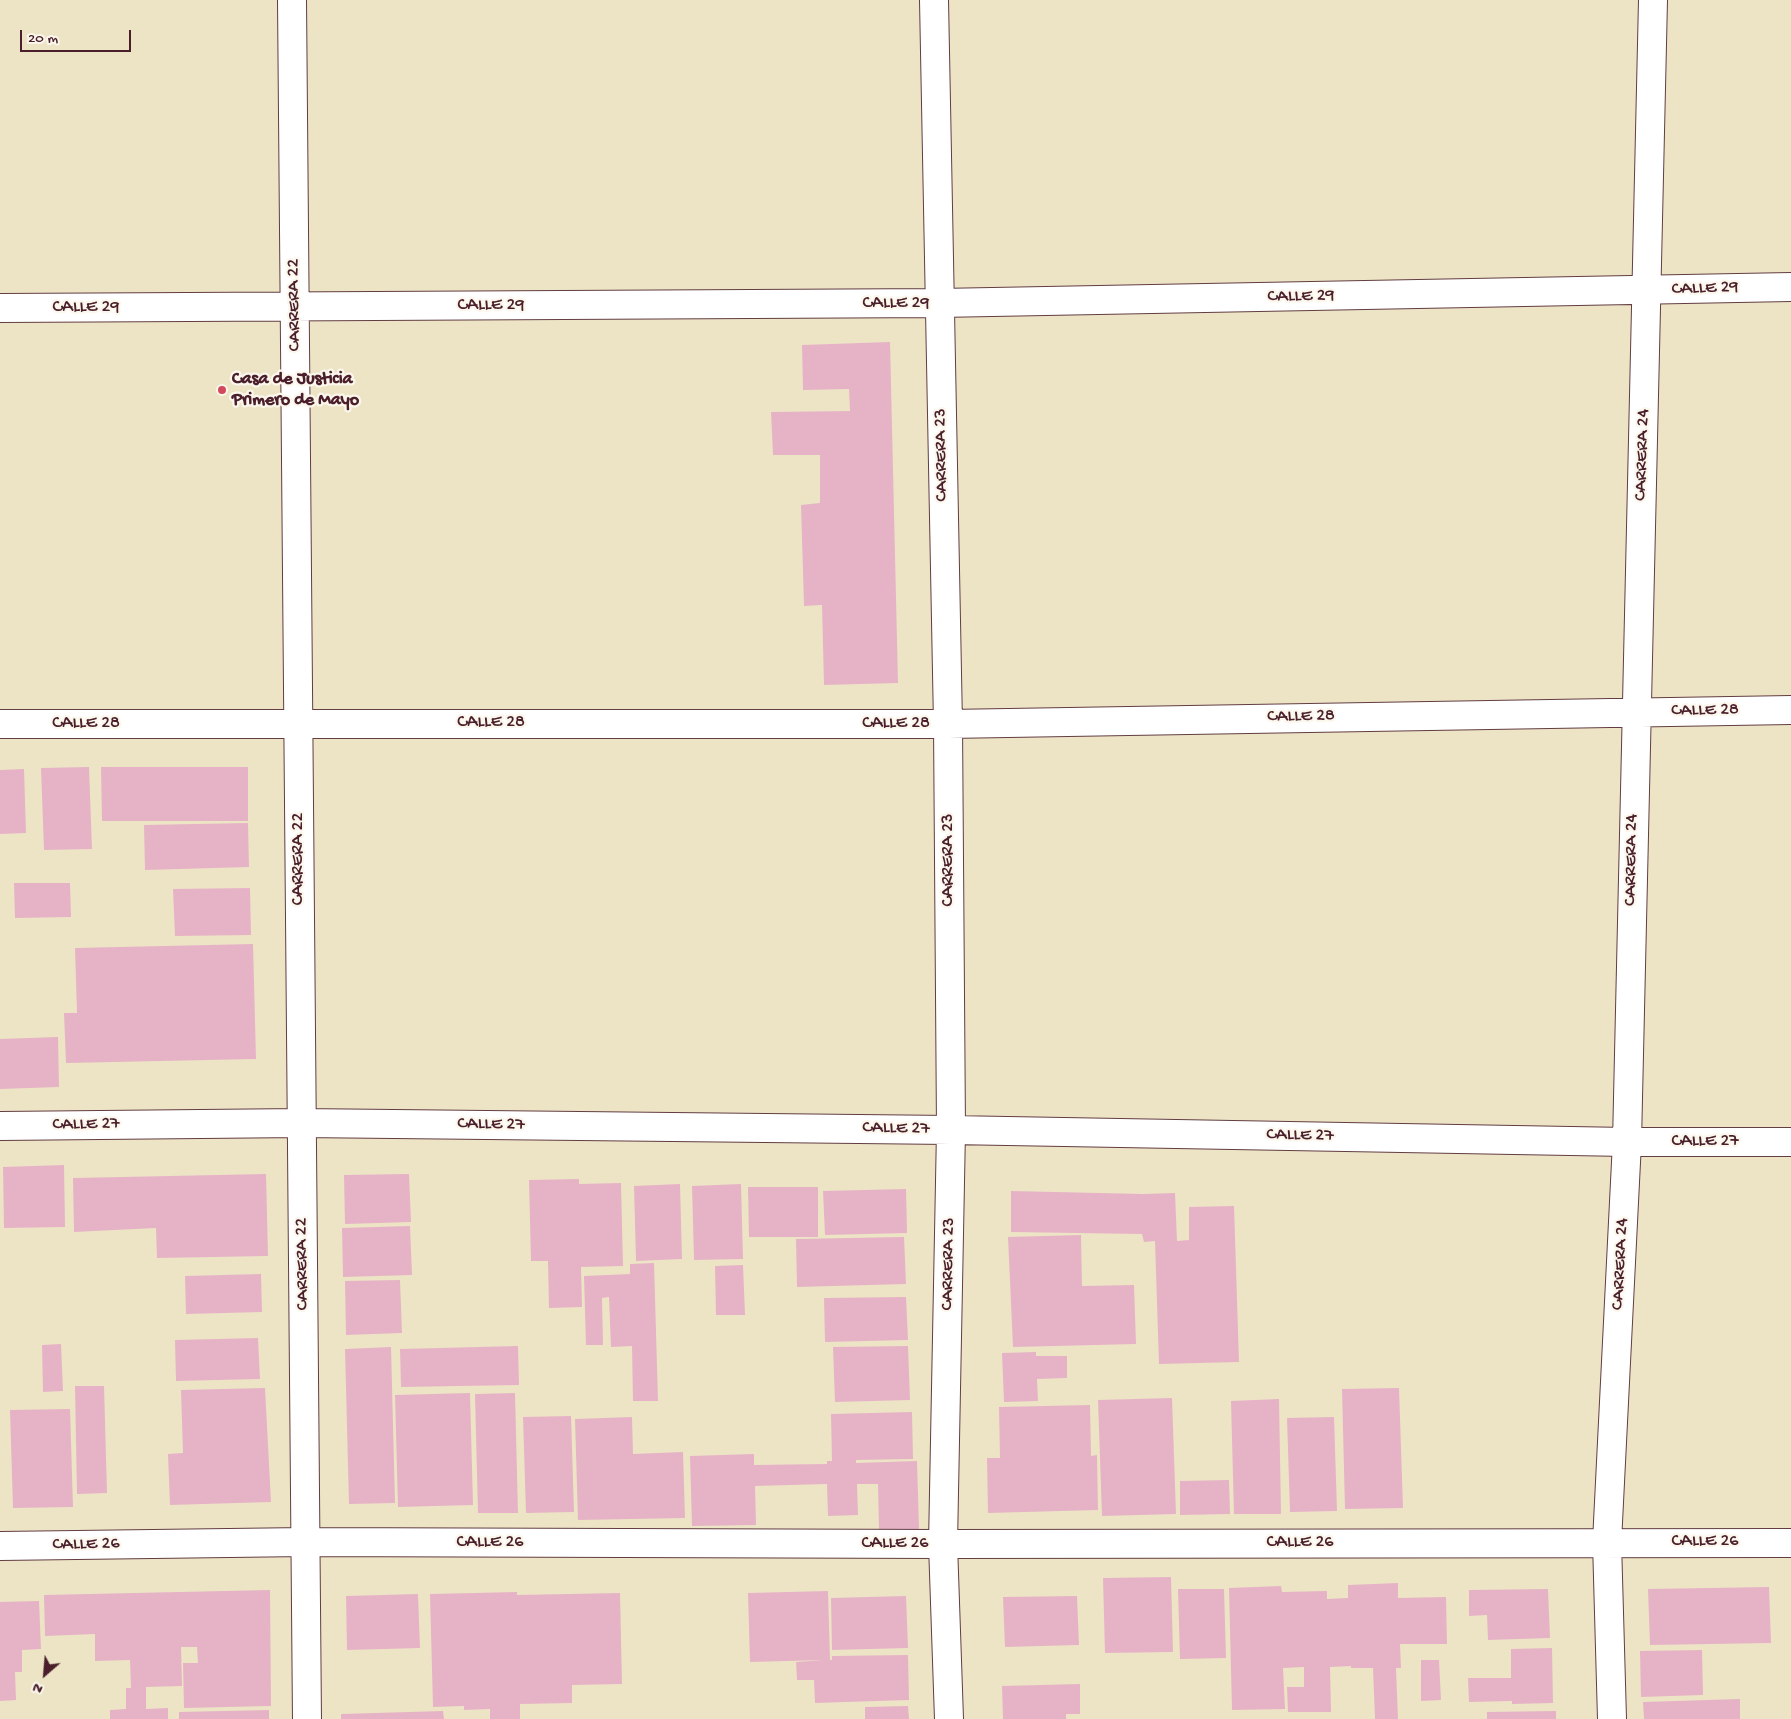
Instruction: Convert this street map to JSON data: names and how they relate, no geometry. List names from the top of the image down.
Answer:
{
  "streets": {
    "street": [
      "CALLE 29",
      "CARRERA 22",
      "CARRERA 23",
      "CARRERA 24",
      "CALLE 28",
      "CALLE 27",
      "CALLE 26"
    ]
  },
  "crossings": [
    ["CALLE 29", "CARRERA 22"],
    ["CALLE 29", "CARRERA 23"],
    ["CALLE 29", "CARRERA 24"],
    ["CARRERA 22", "CALLE 28"],
    ["CARRERA 22", "CALLE 27"],
    ["CARRERA 22", "CALLE 26"],
    ["CARRERA 23", "CALLE 28"],
    ["CARRERA 23", "CALLE 27"],
    ["CARRERA 23", "CALLE 26"],
    ["CARRERA 24", "CALLE 28"],
    ["CARRERA 24", "CALLE 27"],
    ["CARRERA 24", "CALLE 26"]
  ],
  "places": ["Casa de Justicia Primero de Mayo"],
  "scale_bar": "20 m",
  "north": "bottom left"
}
